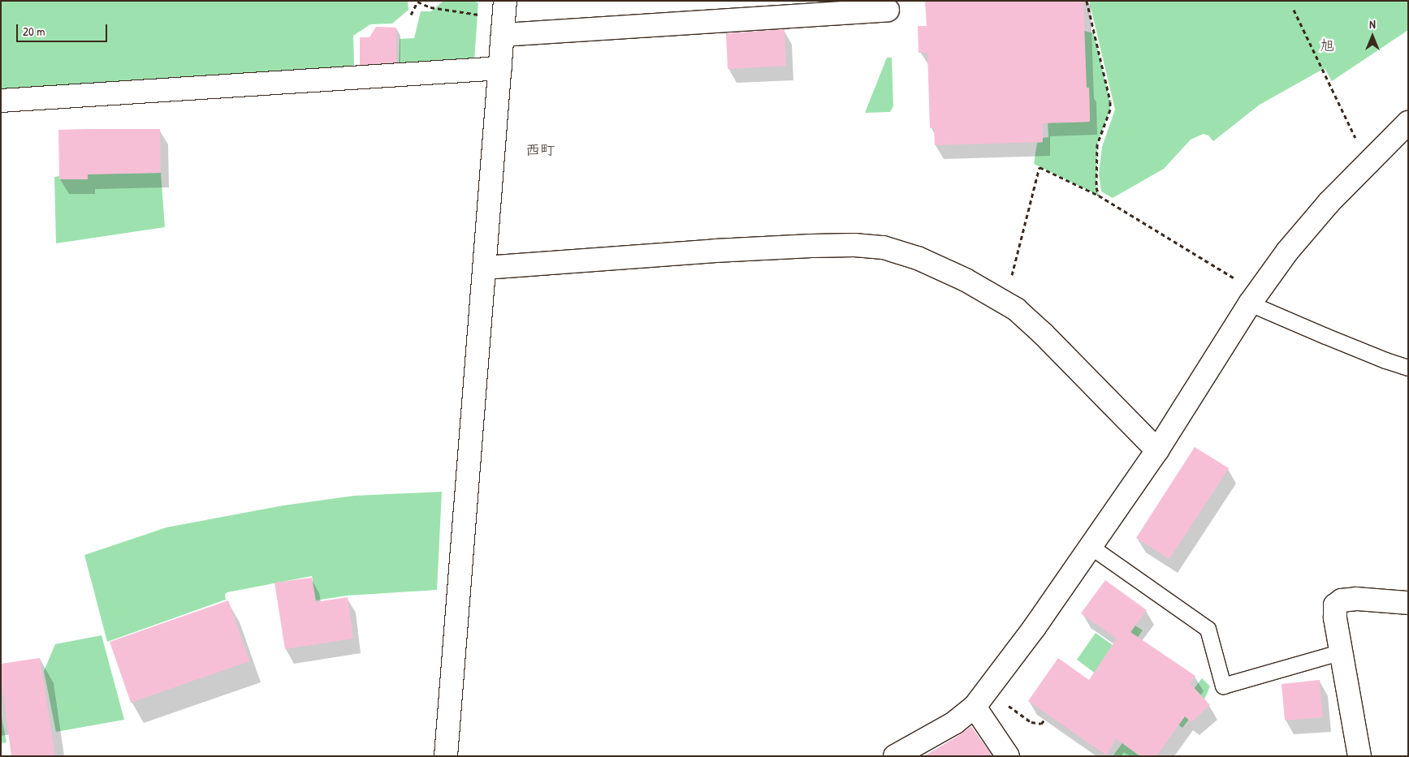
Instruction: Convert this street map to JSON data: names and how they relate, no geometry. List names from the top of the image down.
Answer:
{
  "districts": ["旭", "西町"],
  "scale_bar": "20 m",
  "north": "top"
}
